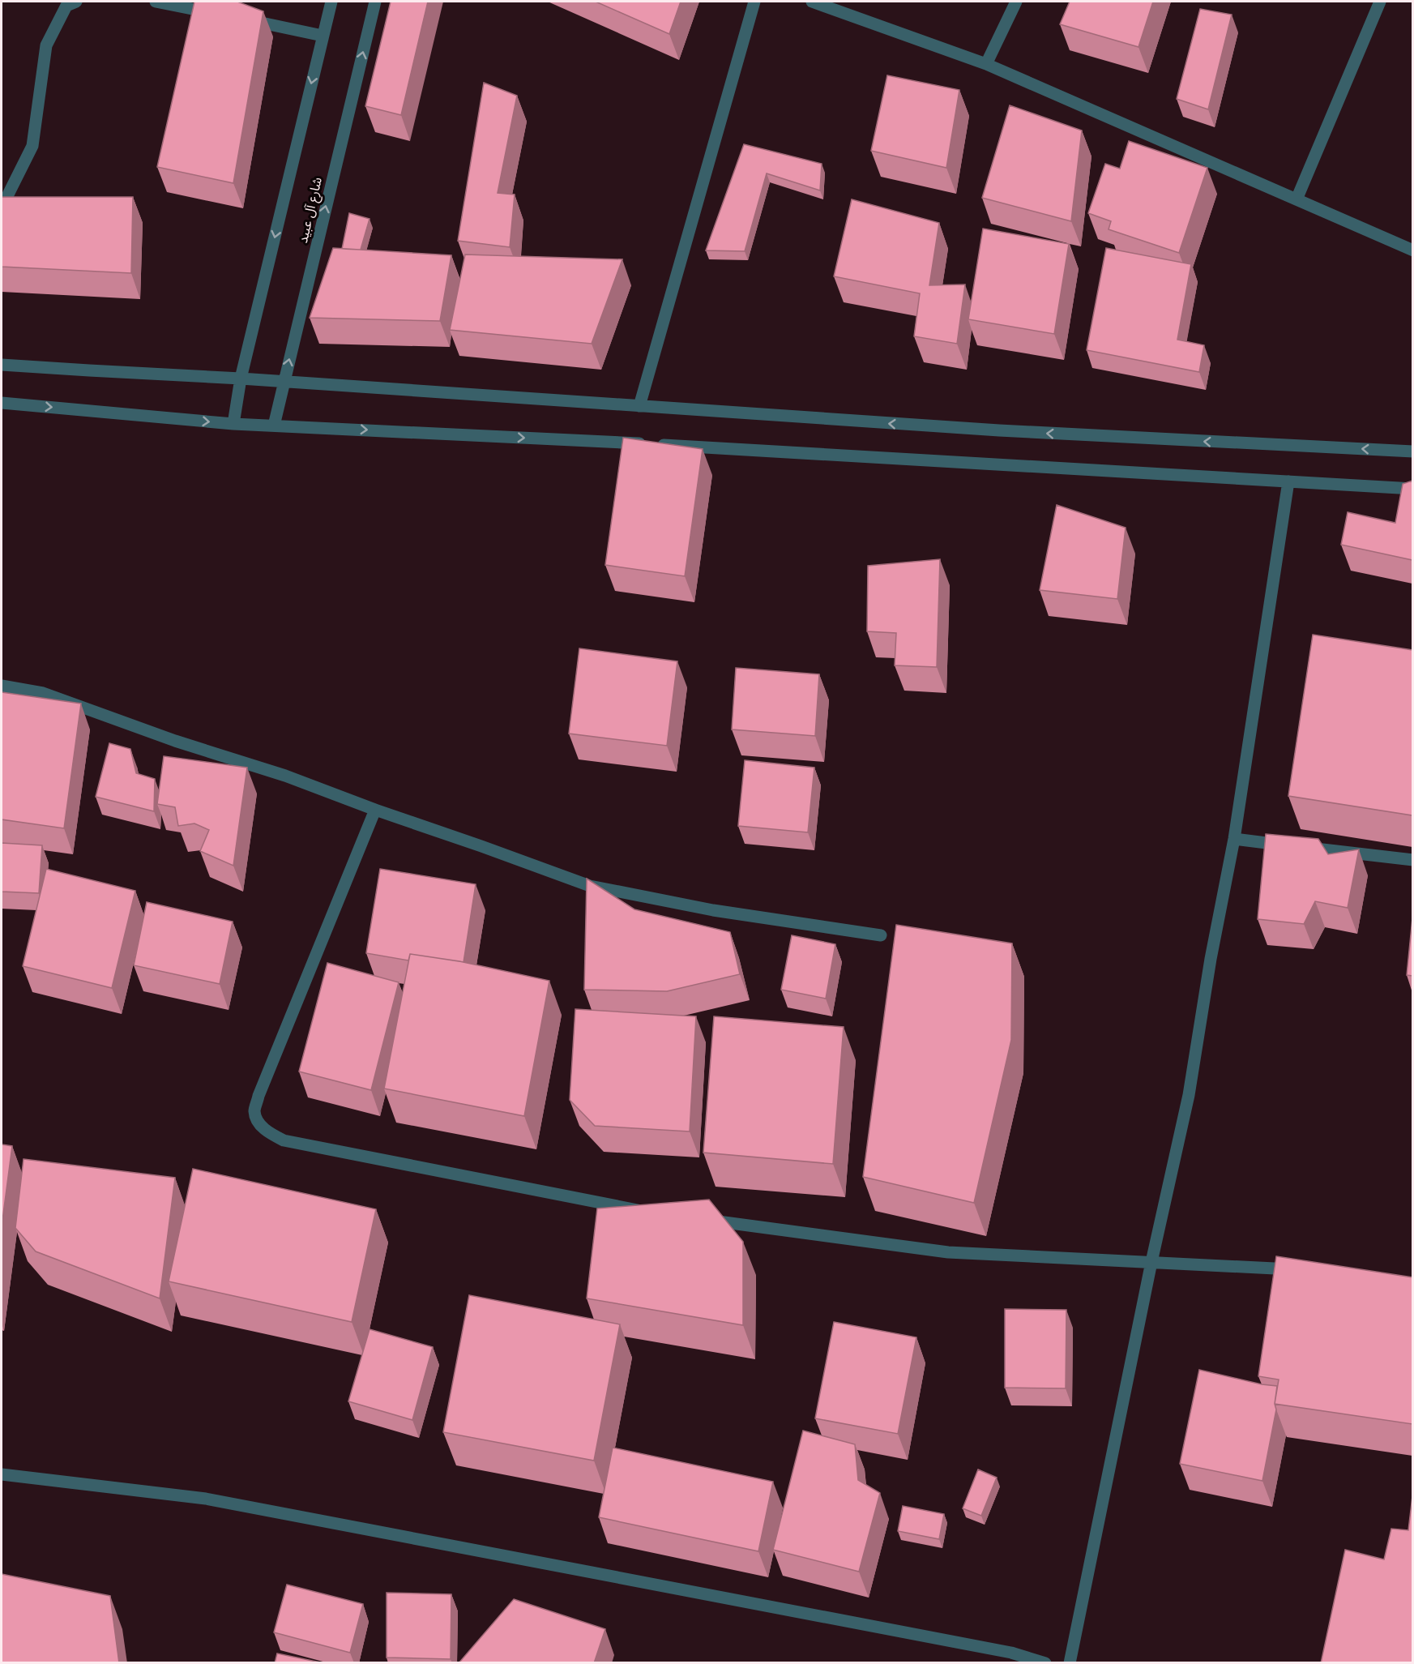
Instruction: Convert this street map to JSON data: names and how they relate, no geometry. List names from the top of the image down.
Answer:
{
  "streets": {
    "street": ["شارع آل عبيد"]
  }
}
